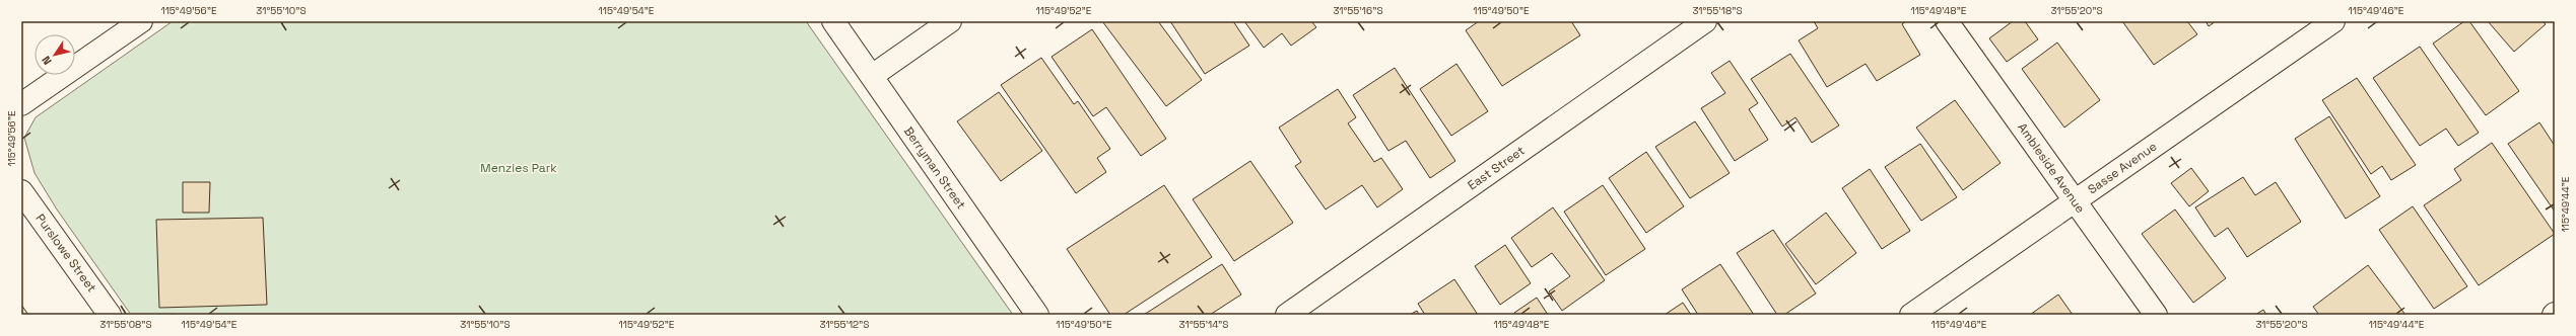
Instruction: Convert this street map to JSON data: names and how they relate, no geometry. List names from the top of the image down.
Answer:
{
  "streets": {
    "street": [
      "Berryman Street",
      "East Street",
      "Ambleside Avenue",
      "Sasse Avenue",
      "Purslowe Street"
    ]
  },
  "crossings": [
    ["Ambleside Avenue", "Sasse Avenue"]
  ],
  "parks": ["Menzies Park"],
  "north": "bottom left",
  "coordinates": [
    "115°49'56\"E",
    "31°55'10\"S",
    "115°49'54\"E",
    "115°49'52\"E",
    "31°55'16\"S",
    "115°49'50\"E",
    "31°55'18\"S",
    "115°49'48\"E",
    "31°55'20\"S",
    "115°49'46\"E",
    "115°49'44\"E",
    "31°55'08\"S",
    "31°55'12\"S",
    "31°55'14\"S"
  ]
}
